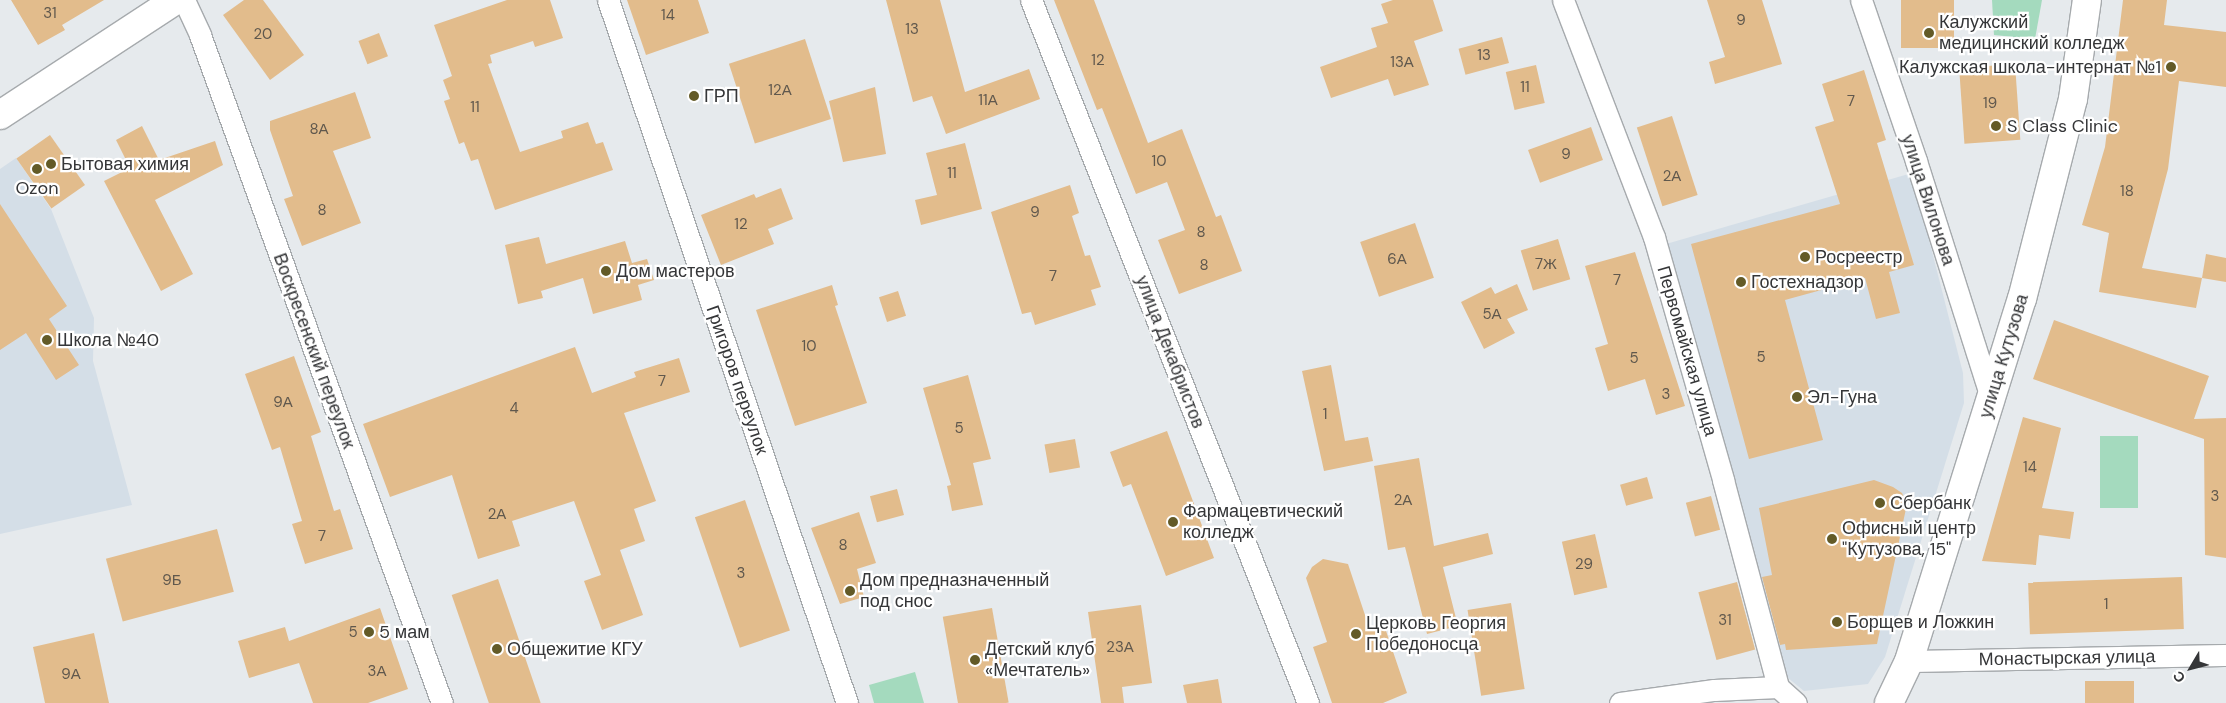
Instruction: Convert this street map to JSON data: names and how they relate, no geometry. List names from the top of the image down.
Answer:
{
  "streets": {
    "main road": ["улица Кутузова"],
    "street": [
      "улица Вилонова",
      "Воскресенский переулок",
      "Первомайская улица",
      "улица Декабристов",
      "Григоров переулок",
      "Монастырская улица"
    ]
  },
  "crossings": [
    ["улица Вилонова", "улица Кутузова"],
    ["улица Кутузова", "Монастырская улица"]
  ],
  "places": [
    "Калужский медицинский колледж",
    "Калужская школа-интернат №1",
    "ГРП",
    "S Class Clinic",
    "Бытовая химия",
    "Ozon",
    "Росреестр",
    "Дом мастеров",
    "Гостехнадзор",
    "Школа №40",
    "Эл-Гуна",
    "Сбербанк",
    "Фармацевтический колледж",
    "Офисный центр \"Кутузова, 15\"",
    "Дом предназначенный под снос",
    "Борщев и Ложкин",
    "5 мам",
    "Церковь Георгия Победоносца",
    "Общежитие КГУ",
    "Детский клуб «Мечтатель»"
  ],
  "house_numbers": [
    "31",
    "14",
    "9",
    "13",
    "20",
    "13",
    "12",
    "13А",
    "11",
    "12А",
    "11А",
    "7",
    "19",
    "11",
    "8А",
    "9",
    "10",
    "11",
    "2А",
    "18",
    "8",
    "9",
    "12",
    "8",
    "6А",
    "7Ж",
    "8",
    "7",
    "7",
    "5А",
    "10",
    "5",
    "5",
    "7",
    "3",
    "9А",
    "4",
    "1",
    "5",
    "14",
    "3",
    "2А",
    "2А",
    "7",
    "8",
    "29",
    "3",
    "9Б",
    "1",
    "31",
    "5",
    "23А",
    "3А",
    "9А"
  ],
  "north": "bottom left"
}
